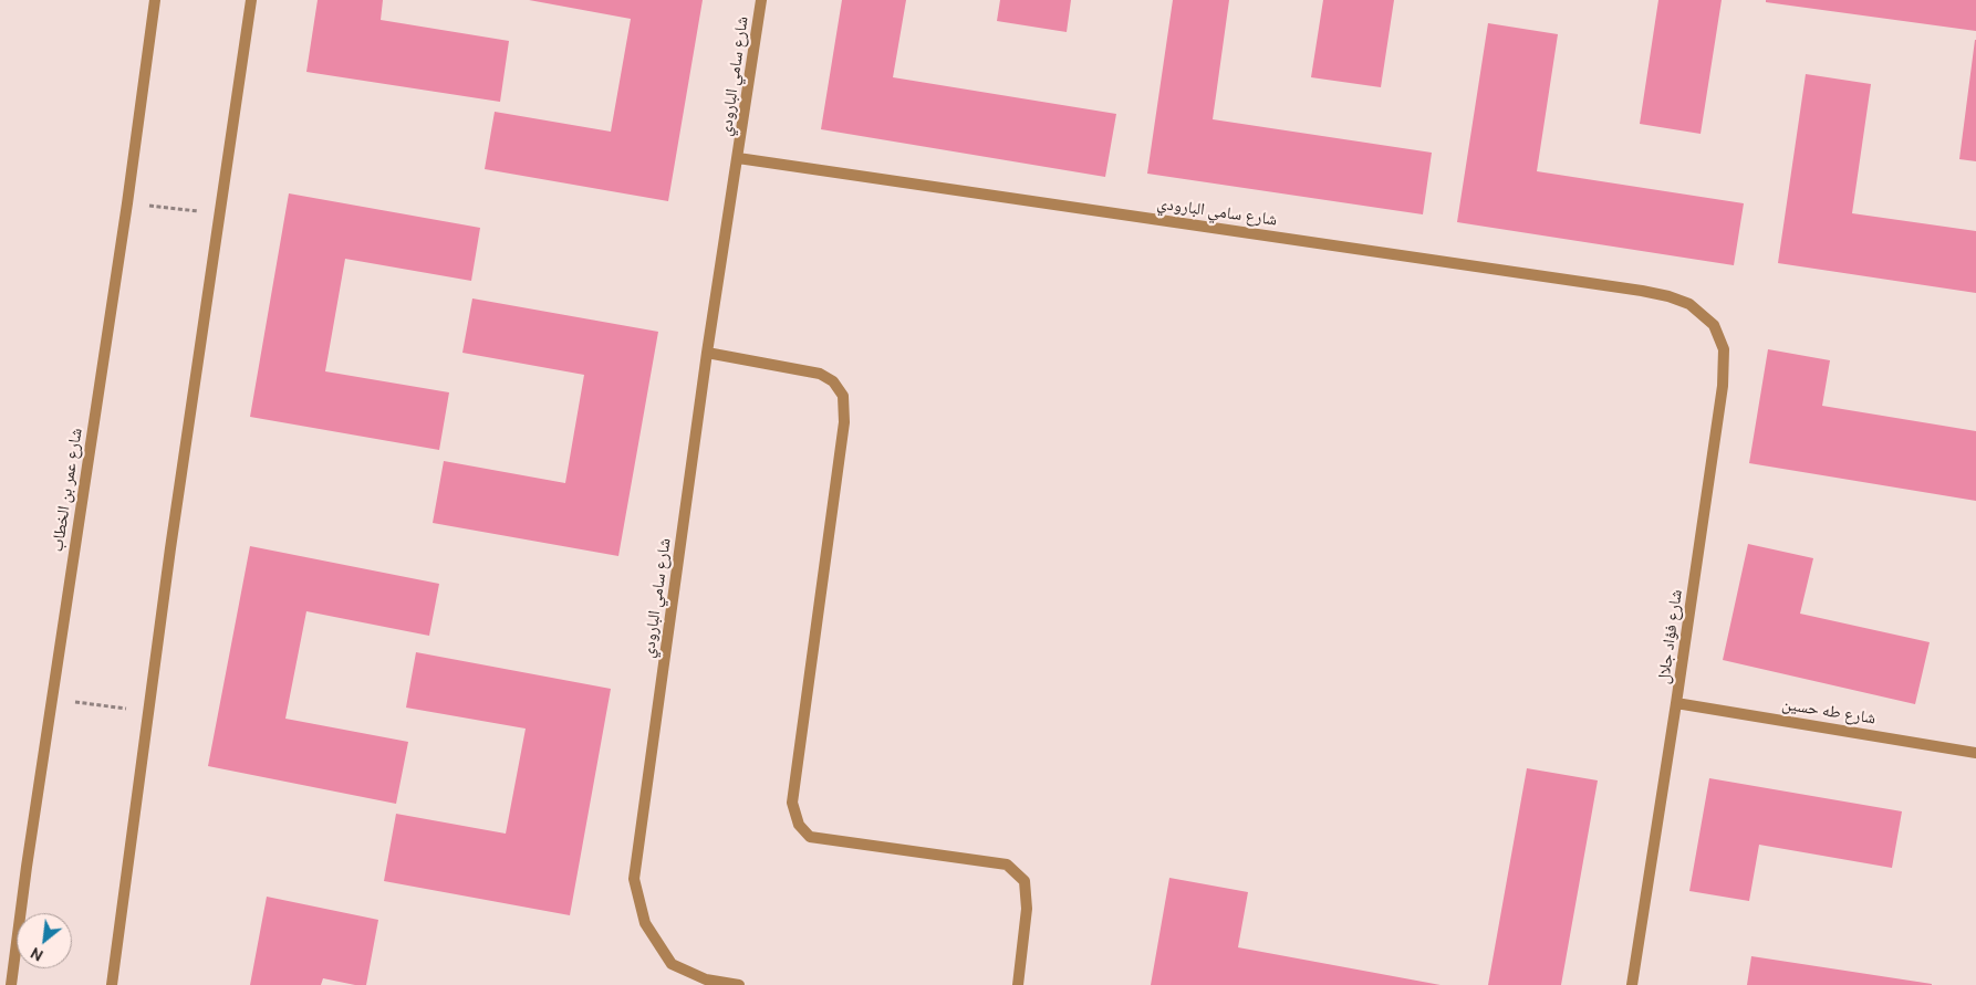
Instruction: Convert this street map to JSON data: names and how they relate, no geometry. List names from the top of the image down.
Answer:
{
  "streets": {
    "street": [
      "شارع سامي البارودي",
      "شارع عمر بن الخطاب",
      "شارع فؤاد جلال",
      "شارع طه حسين"
    ]
  },
  "crossings": [
    ["شارع سامي البارودي", "شارع فؤاد جلال"],
    ["شارع فؤاد جلال", "شارع طه حسين"]
  ],
  "north": "bottom left"
}
